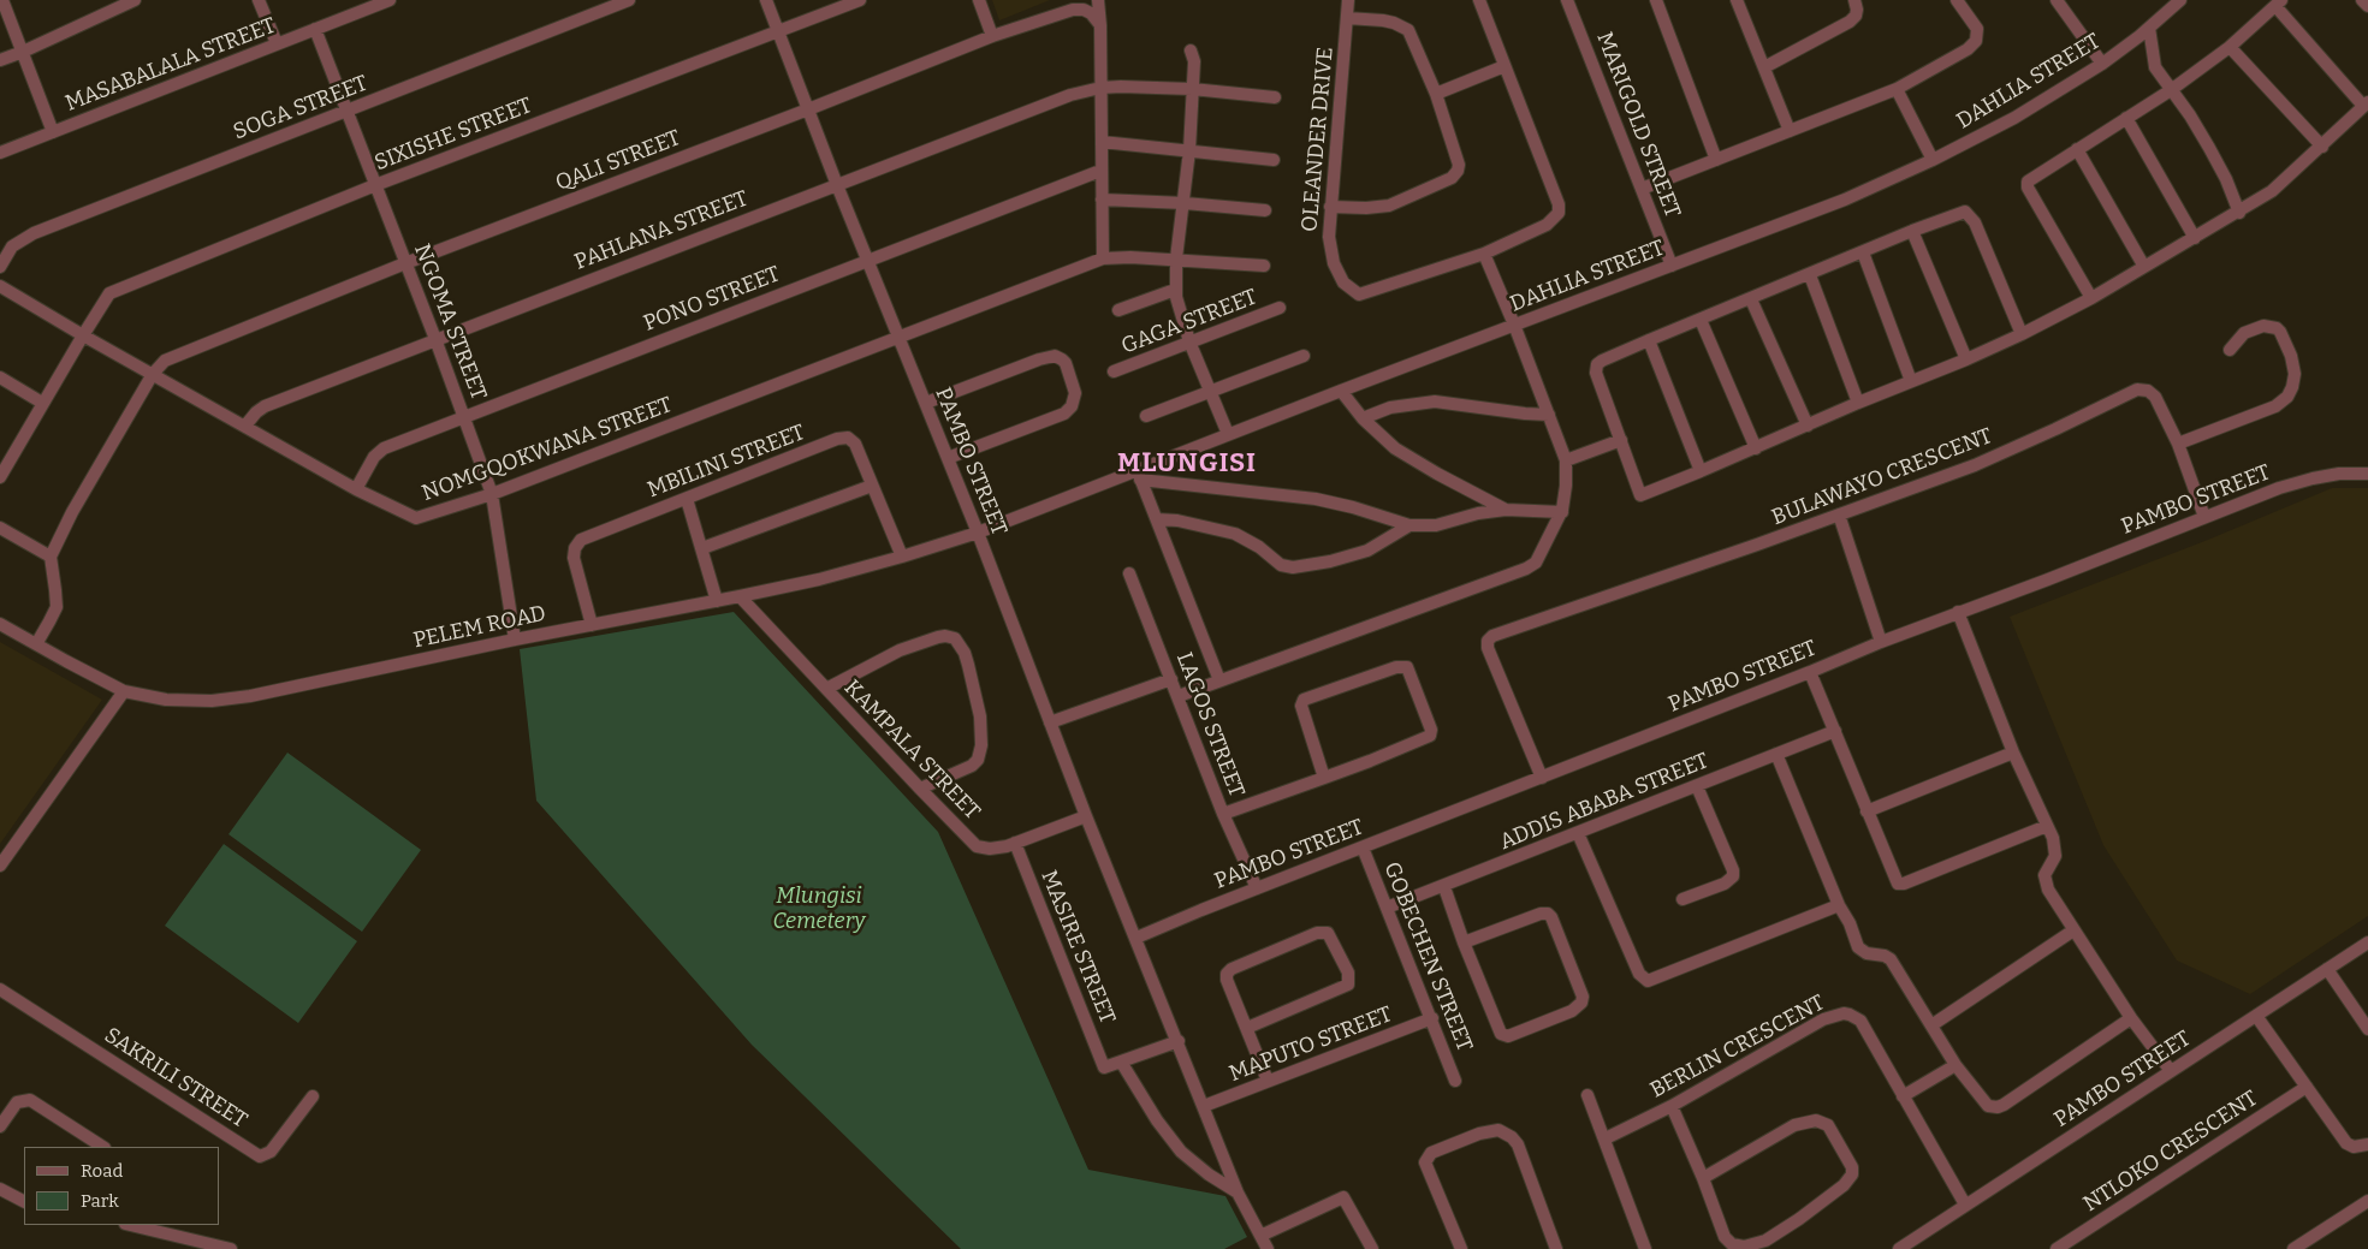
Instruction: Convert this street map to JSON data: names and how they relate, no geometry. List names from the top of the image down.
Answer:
{
  "streets": {
    "street": [
      "MASABALALA STREET",
      "DAHLIA STREET",
      "SOGA STREET",
      "MARIGOLD STREET",
      "SIXISHE STREET",
      "OLEANDER DRIVE",
      "QALI STREET",
      "PAHLANA STREET",
      "PONO STREET",
      "NGOMA STREET",
      "GAGA STREET",
      "NOMGQOKWANA STREET",
      "MBILINI STREET",
      "PAMBO STREET",
      "BULAWAYO CRESCENT",
      "PELEM ROAD",
      "LAGOS STREET",
      "KAMPALA STREET",
      "ADDIS ABABA STREET",
      "MASIRE STREET",
      "GOBECHEN STREET",
      "MAPUTO STREET",
      "BERLIN CRESCENT",
      "SAKRILI STREET",
      "NTLOKO CRESCENT"
    ]
  },
  "crossings": [
    ["MASABALALA STREET", "NGOMA STREET"],
    ["DAHLIA STREET", "MARIGOLD STREET"],
    ["DAHLIA STREET", "PAMBO STREET"],
    ["DAHLIA STREET", "PELEM ROAD"],
    ["SOGA STREET", "NGOMA STREET"],
    ["SIXISHE STREET", "NGOMA STREET"],
    ["SIXISHE STREET", "NOMGQOKWANA STREET"],
    ["SIXISHE STREET", "PAMBO STREET"],
    ["QALI STREET", "NGOMA STREET"],
    ["QALI STREET", "NOMGQOKWANA STREET"],
    ["QALI STREET", "PAMBO STREET"],
    ["PAHLANA STREET", "NGOMA STREET"],
    ["PAHLANA STREET", "NOMGQOKWANA STREET"],
    ["PAHLANA STREET", "PAMBO STREET"],
    ["PONO STREET", "NGOMA STREET"],
    ["PONO STREET", "NOMGQOKWANA STREET"],
    ["PONO STREET", "PAMBO STREET"],
    ["NGOMA STREET", "NOMGQOKWANA STREET"],
    ["NGOMA STREET", "PELEM ROAD"],
    ["NOMGQOKWANA STREET", "PAMBO STREET"],
    ["MBILINI STREET", "PELEM ROAD"],
    ["PAMBO STREET", "BULAWAYO CRESCENT"],
    ["PAMBO STREET", "PELEM ROAD"],
    ["PAMBO STREET", "LAGOS STREET"],
    ["PAMBO STREET", "KAMPALA STREET"],
    ["PAMBO STREET", "GOBECHEN STREET"],
    ["PAMBO STREET", "MAPUTO STREET"],
    ["PAMBO STREET", "BERLIN CRESCENT"],
    ["PELEM ROAD", "KAMPALA STREET"],
    ["KAMPALA STREET", "MASIRE STREET"],
    ["ADDIS ABABA STREET", "GOBECHEN STREET"],
    ["GOBECHEN STREET", "MAPUTO STREET"]
  ],
  "districts": ["MLUNGISI"],
  "parks": ["Mlungisi Cemetery"],
  "legend": ["Road", "Park"]
}
